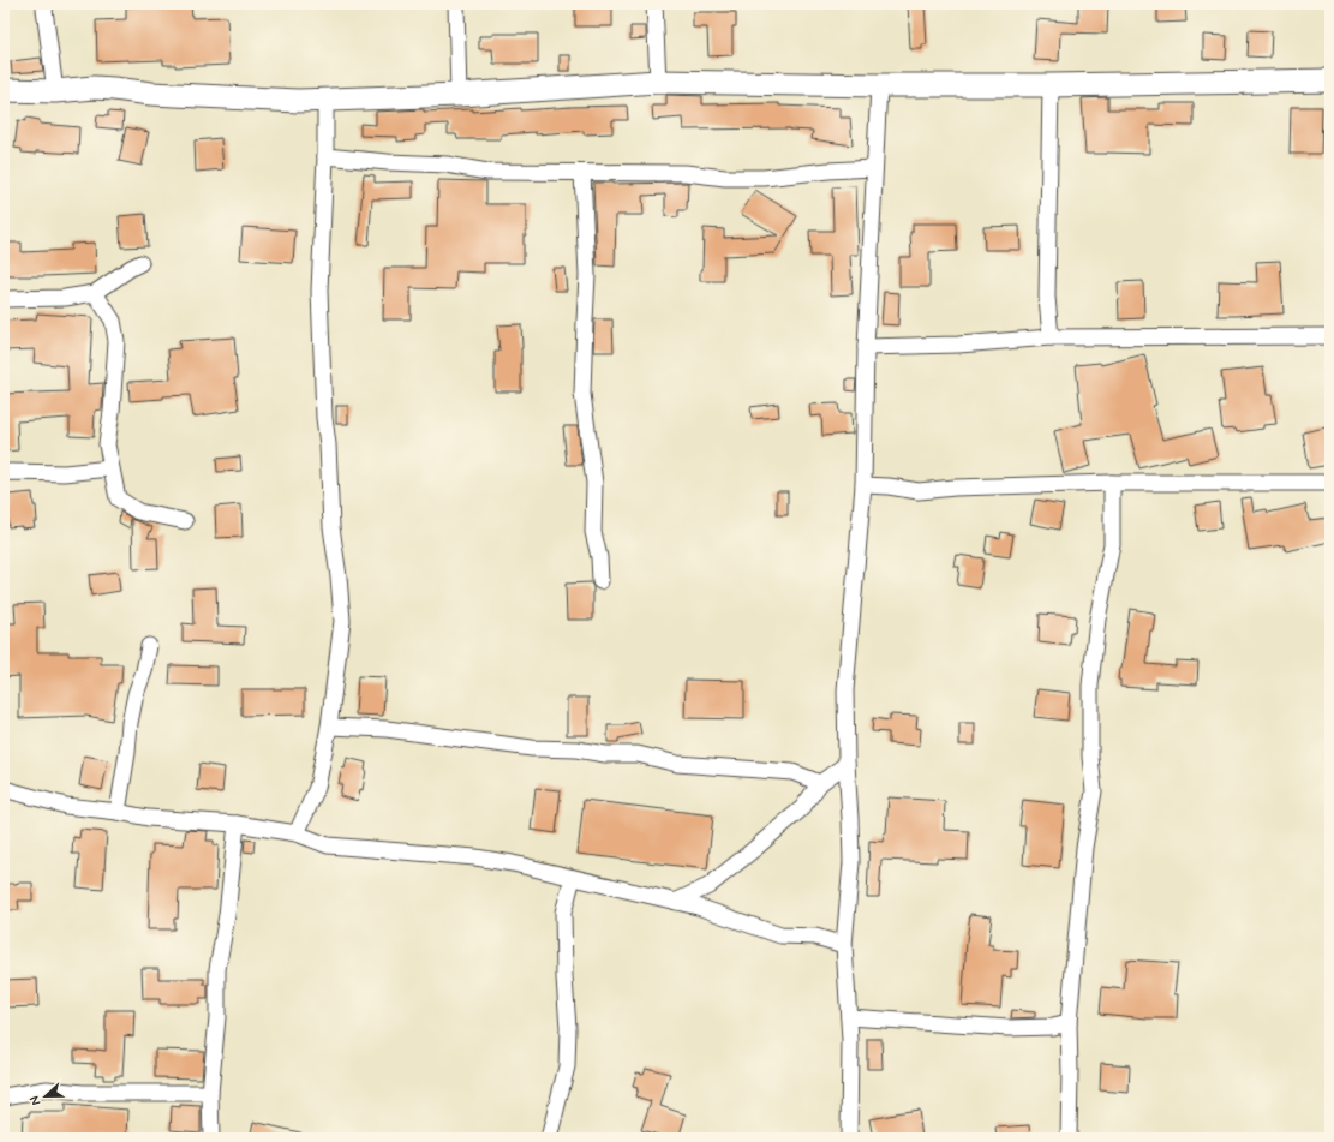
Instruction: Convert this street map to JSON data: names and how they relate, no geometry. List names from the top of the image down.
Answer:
{
  "north": "left"
}
